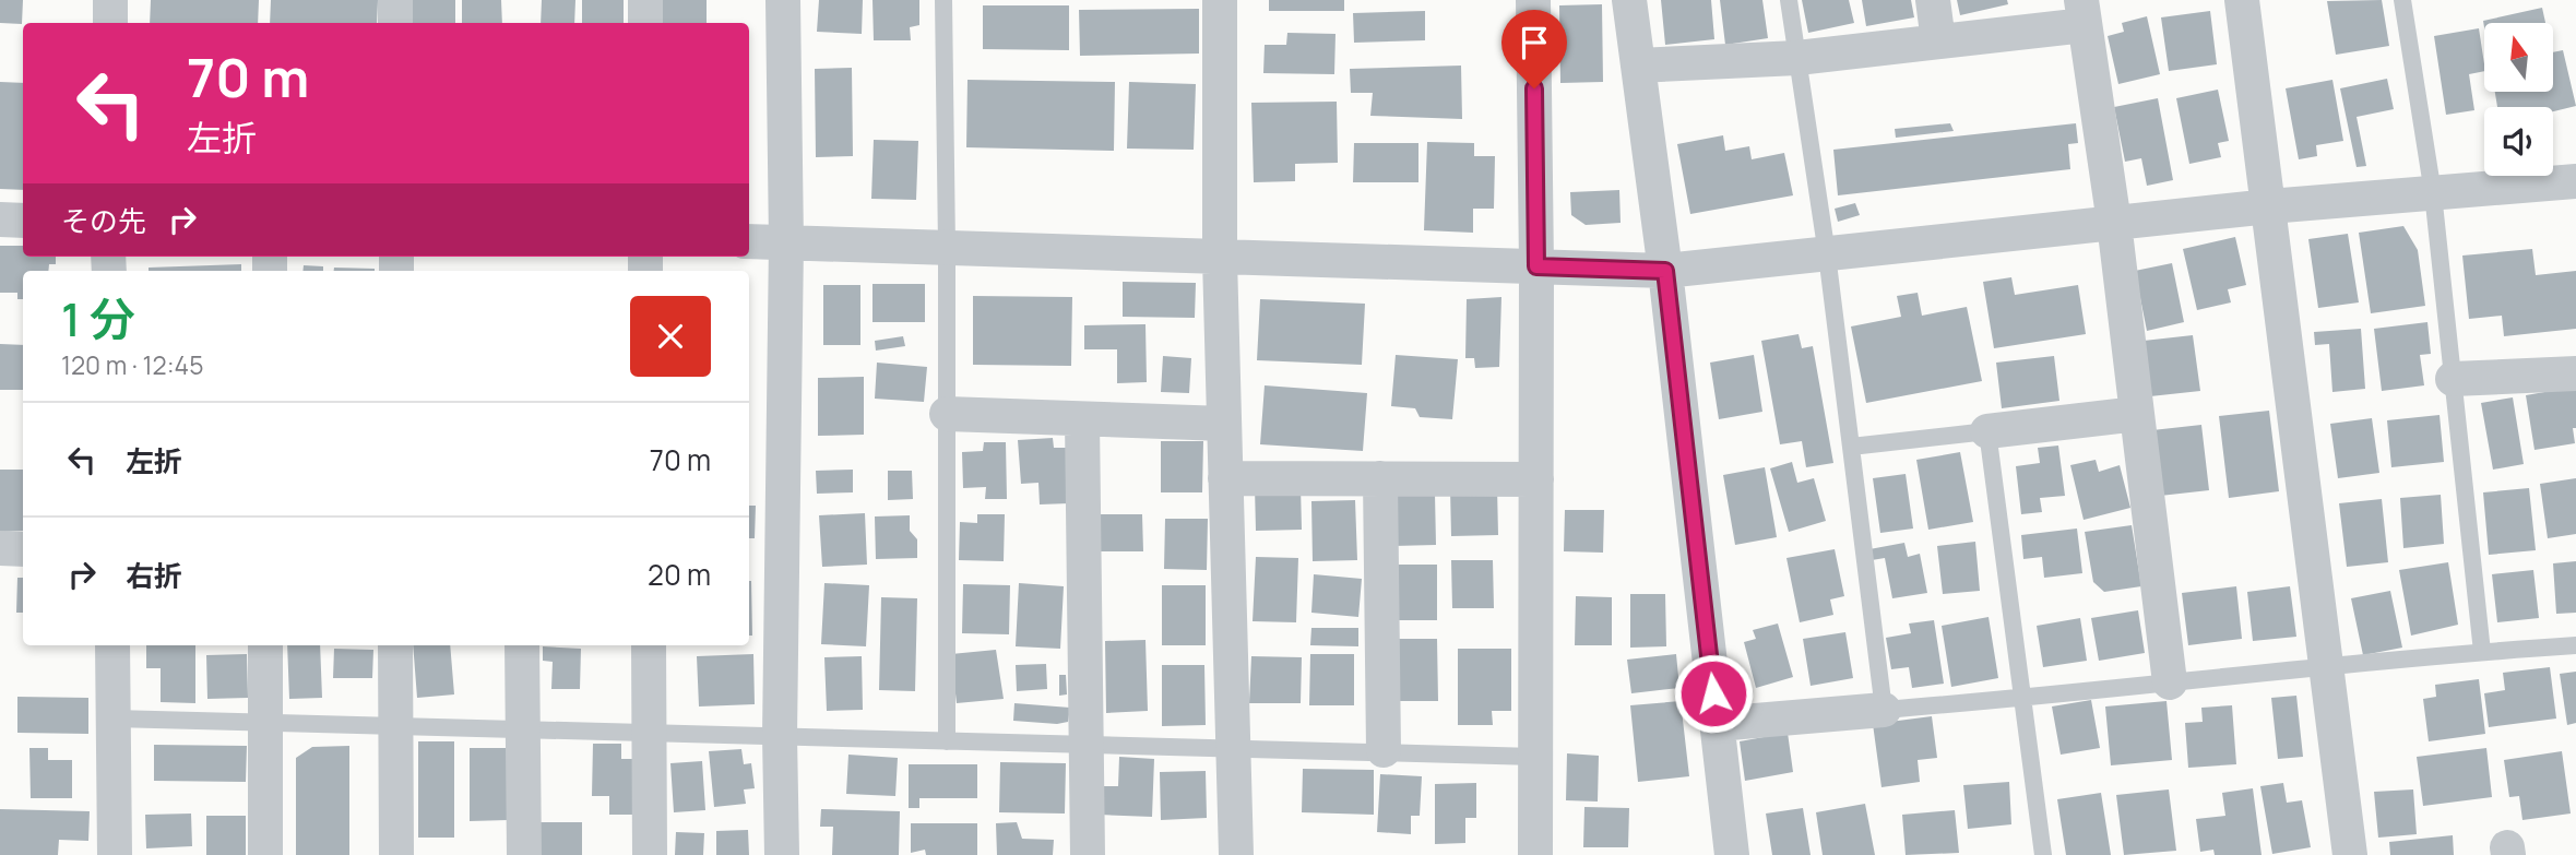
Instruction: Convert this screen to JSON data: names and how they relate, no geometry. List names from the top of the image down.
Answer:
{
  "north": "top",
  "page": {
    "turn": ["70 m", "左折"],
    "then": "その先",
    "heading": ["1 分", "120 m · 12:45"],
    "list": [
      {
        "name": "左折",
        "value": "70 m"
      },
      {
        "name": "右折",
        "value": "20 m"
      }
    ]
  }
}
